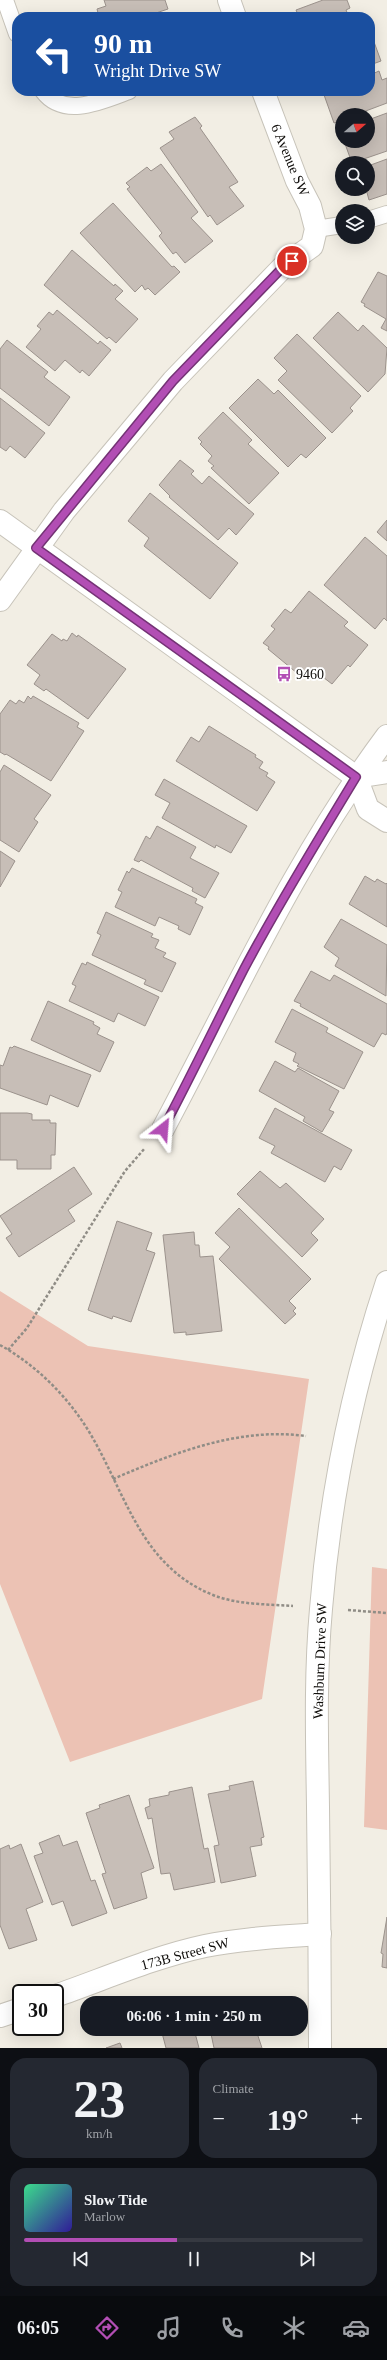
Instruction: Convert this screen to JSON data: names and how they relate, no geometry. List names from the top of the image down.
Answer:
{
  "streets": {
    "street": ["6 Avenue SW", "Washburn Drive SW", "173B Street SW"]
  },
  "crossings": [
    ["Washburn Drive SW", "173B Street SW"]
  ],
  "places": {
    "bus stop": ["9460"]
  },
  "north": "right",
  "page": {
    "turn": ["90 m", "Wright Drive SW"],
    "limit": "30",
    "trip": "06:06 · 1 min · 250 m",
    "tile": [
      ["23", "km/h"],
      "Climate"
    ],
    "heat": ["−", "19°", "+"],
    "song": ["Slow Tide", "Marlow"],
    "tabs": "06:05"
  }
}
